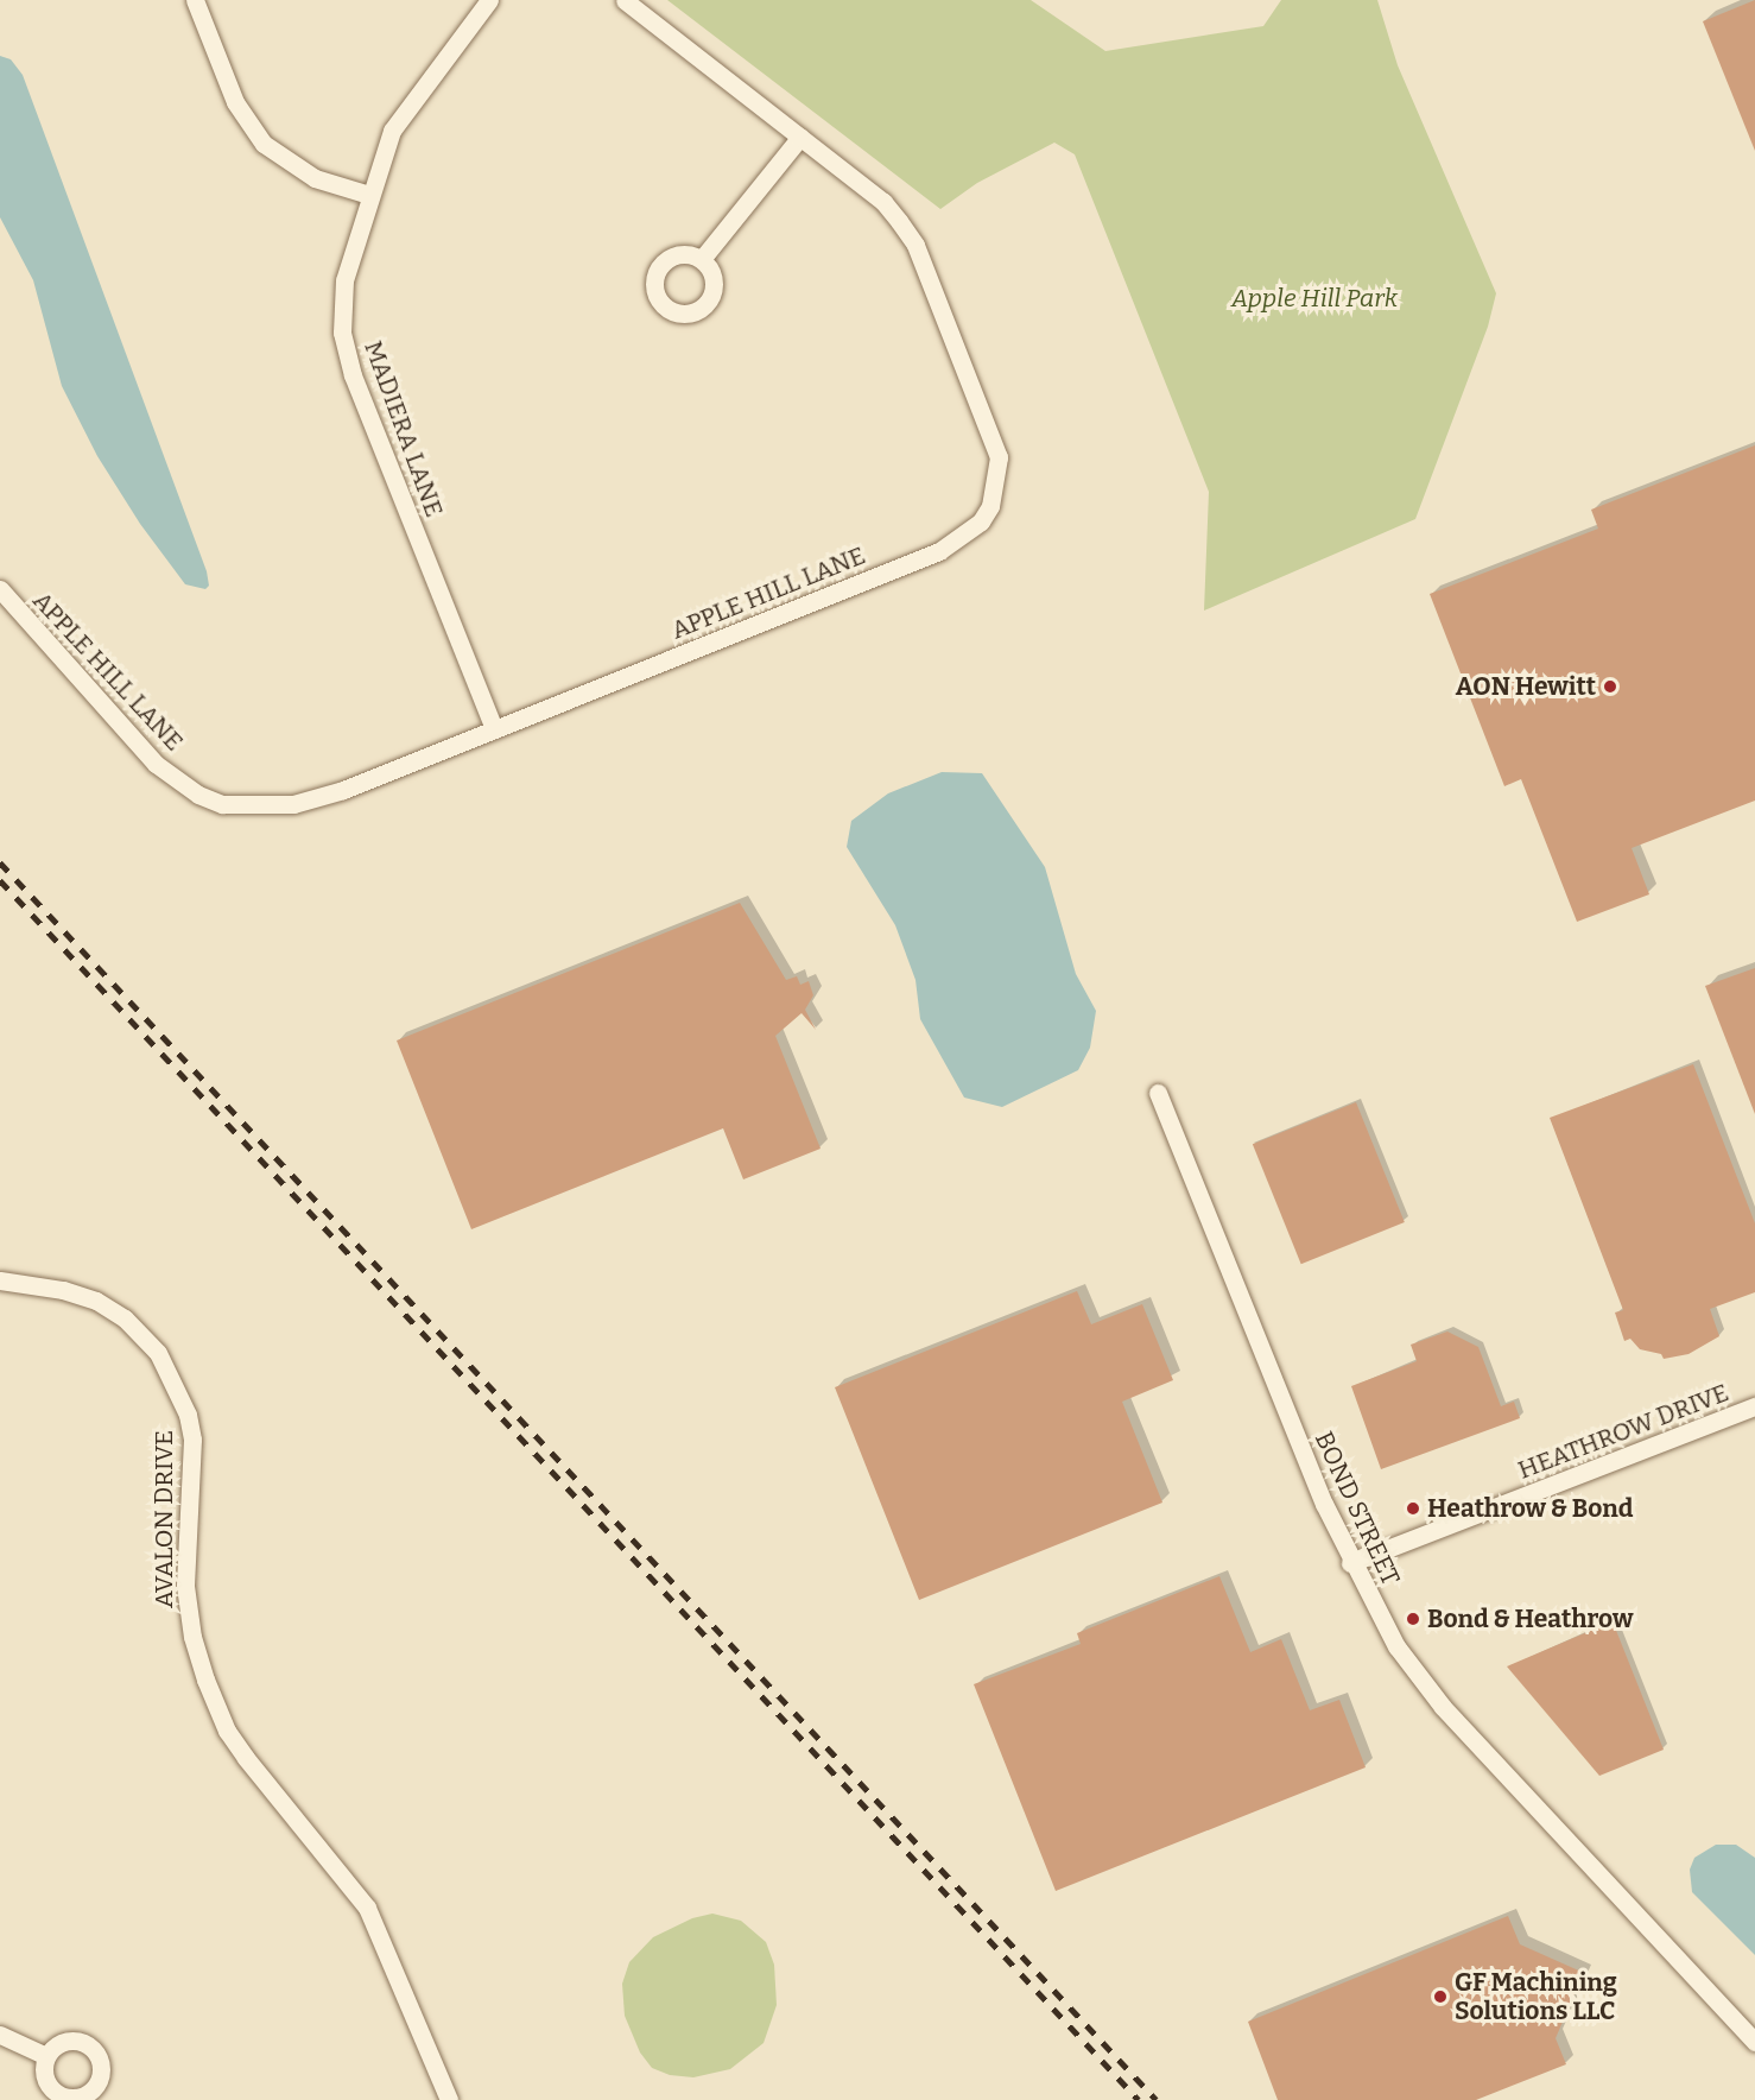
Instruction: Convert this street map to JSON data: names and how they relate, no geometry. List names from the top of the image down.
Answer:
{
  "streets": {
    "street": [
      "MADIERA LANE",
      "APPLE HILL LANE",
      "HEATHROW DRIVE",
      "BOND STREET",
      "AVALON DRIVE"
    ]
  },
  "crossings": [
    ["MADIERA LANE", "APPLE HILL LANE"],
    ["HEATHROW DRIVE", "BOND STREET"]
  ],
  "parks": ["Apple Hill Park"],
  "places": [
    "AON Hewitt",
    "Heathrow & Bond",
    "Bond & Heathrow",
    "GF Machining Solutions LLC"
  ]
}
